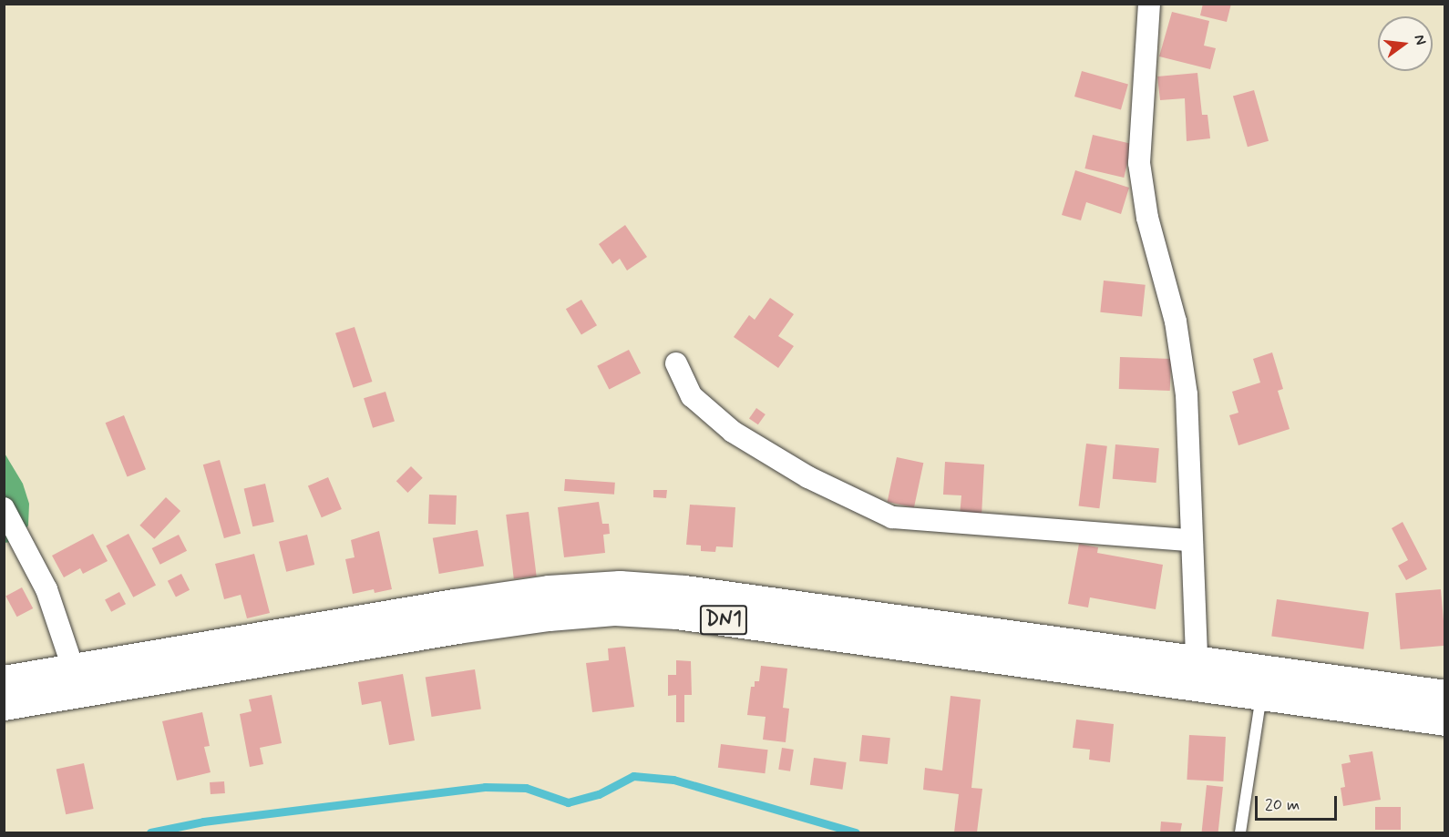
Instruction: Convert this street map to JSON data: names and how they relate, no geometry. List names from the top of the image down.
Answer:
{
  "streets": {
    "main road": ["DN1"]
  },
  "scale_bar": "20 m",
  "north": "right"
}
